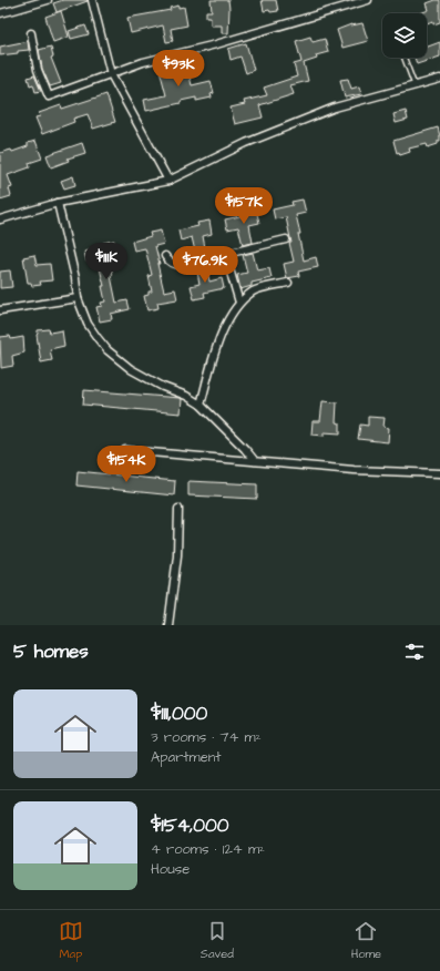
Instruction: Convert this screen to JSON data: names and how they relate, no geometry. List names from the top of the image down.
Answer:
{
  "page": {
    "price": [
      "$93K",
      "$157K",
      "$111K",
      "$76.9K",
      "$154K"
    ],
    "heading": "5 homes",
    "list": [
      {
        "name": "$111,000",
        "note": "3 rooms · 74 m² · Apartment"
      },
      {
        "name": "$154,000",
        "note": "4 rooms · 124 m² · House"
      }
    ],
    "tabs": ["Map", "Saved", "Home"]
  }
}
